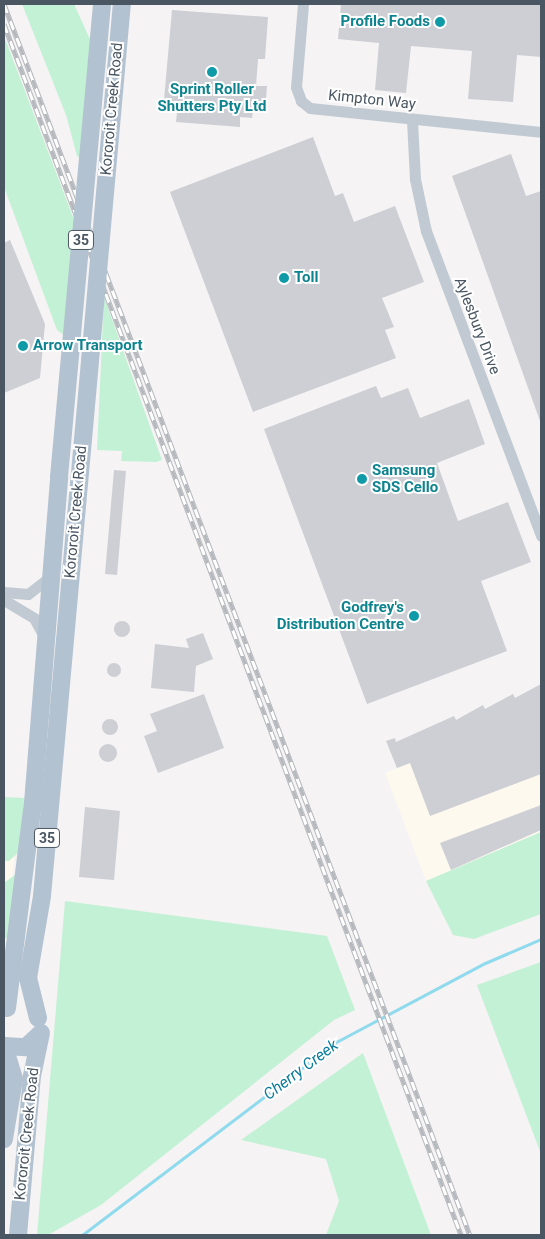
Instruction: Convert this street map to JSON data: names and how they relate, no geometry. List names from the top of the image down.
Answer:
{
  "streets": {
    "main road": ["Kororoit Creek Road", "35"],
    "street": ["Kimpton Way", "Aylesbury Drive"]
  },
  "crossings": [
    ["Kimpton Way", "Aylesbury Drive"],
    ["Kororoit Creek Road", "35"]
  ],
  "water": ["Cherry Creek"],
  "places": [
    "Profile Foods",
    "Sprint Roller Shutters Pty Ltd",
    "Toll",
    "Arrow Transport",
    "Samsung SDS Cello",
    "Godfrey's Distribution Centre"
  ]
}
